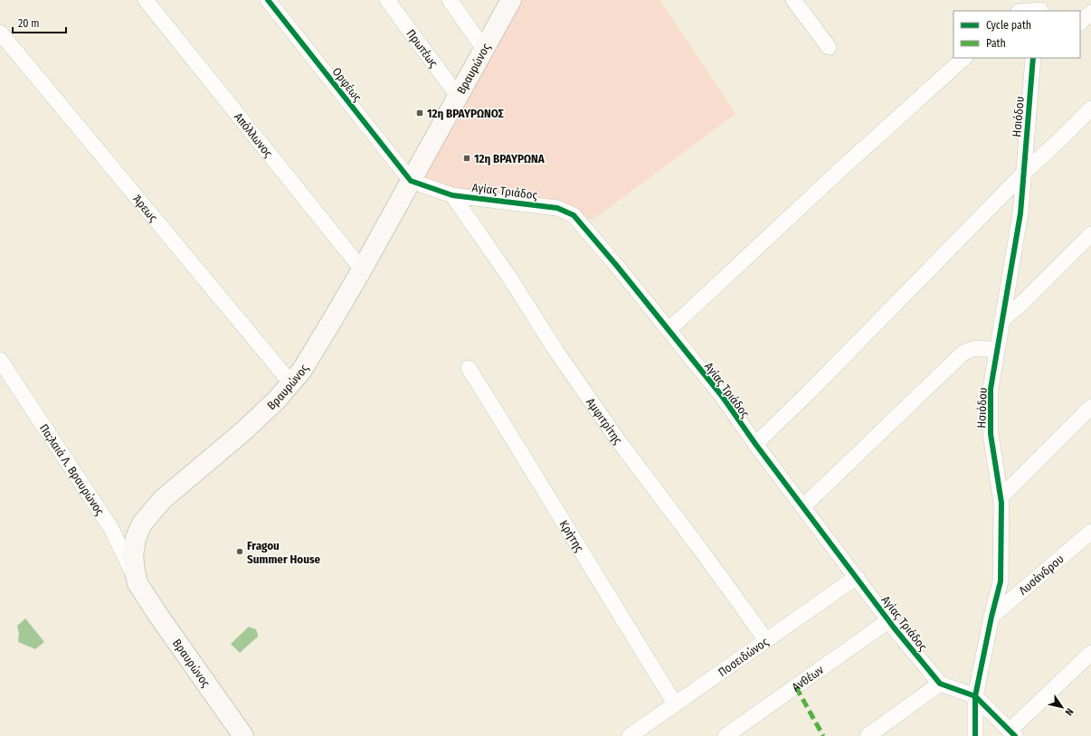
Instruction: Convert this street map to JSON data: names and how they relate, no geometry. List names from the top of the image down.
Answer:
{
  "streets": {
    "main road": ["Βραυρώνος"],
    "street": [
      "Πρωτέως",
      "Ορφέως",
      "Ησιόδου",
      "Απόλλωνος",
      "Αγίας Τριάδος",
      "Άρεως",
      "Αμφιτρίτης",
      "Πα;λαιά Λ. Βραυρώνος",
      "Κρήτης",
      "Λυσάνδρου",
      "Ποσειδώνος",
      "Ανθέων"
    ]
  },
  "crossings": [
    ["Πρωτέως", "Βραυρώνος"],
    ["Βραυρώνος", "Ορφέως"],
    ["Βραυρώνος", "Απόλλωνος"],
    ["Βραυρώνος", "Αγίας Τριάδος"],
    ["Βραυρώνος", "Άρεως"],
    ["Βραυρώνος", "Πα;λαιά Λ. Βραυρώνος"],
    ["Ορφέως", "Αγίας Τριάδος"],
    ["Ησιόδου", "Λυσάνδρου"],
    ["Αγίας Τριάδος", "Αμφιτρίτης"],
    ["Αγίας Τριάδος", "Ποσειδώνος"],
    ["Αγίας Τριάδος", "Ανθέων"],
    ["Αμφιτρίτης", "Ποσειδώνος"],
    ["Κρήτης", "Ποσειδώνος"]
  ],
  "places": {
    "transit": ["12η ΒΡΑΥΡΩΝΟΣ", "12η ΒΡΑΥΡΩΝΑ"],
    "other": ["Fragou Summer House"]
  },
  "legend": ["Cycle path", "Path"],
  "scale_bar": "20 m",
  "north": "bottom right"
}
